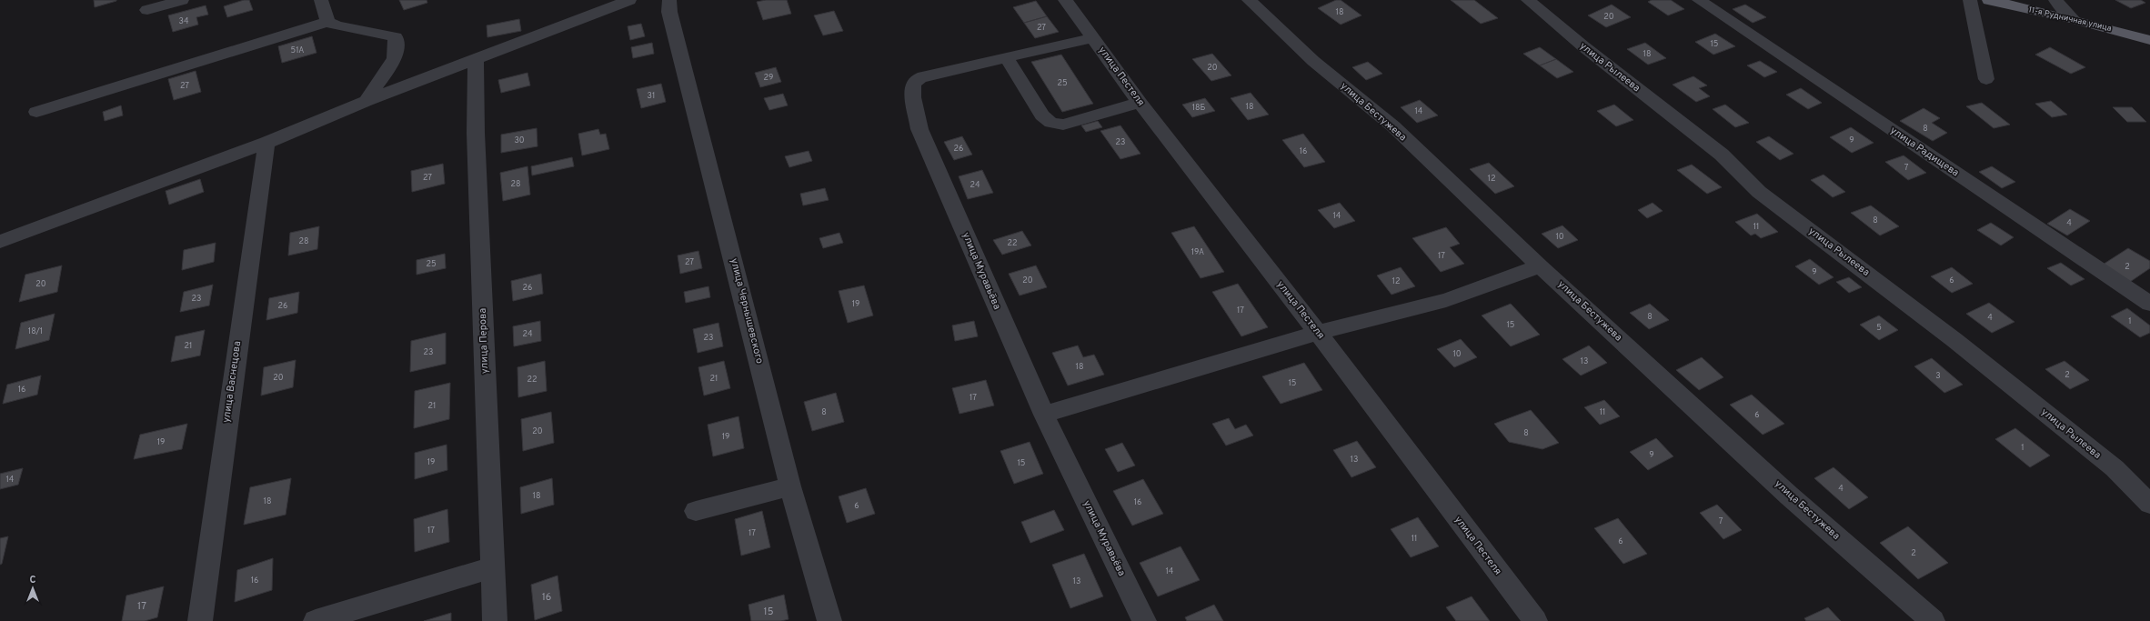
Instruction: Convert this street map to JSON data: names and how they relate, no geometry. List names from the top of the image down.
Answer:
{
  "streets": {
    "main road": ["11-я Рудничная улица"],
    "street": [
      "улица Рылеева",
      "улица Пестеля",
      "улица Бестужева",
      "улица Радищева",
      "улица Муравьёва",
      "улица Чернышевского",
      "улица Перова",
      "улица Васнецова"
    ]
  },
  "crossings": [
    ["улица Пестеля", "улица Муравьёва"]
  ],
  "house_numbers": [
    "18",
    "20",
    "34",
    "27",
    "15",
    "51А",
    "18",
    "20",
    "29",
    "25",
    "27",
    "31",
    "18",
    "18Б",
    "14",
    "8",
    "30",
    "9",
    "23",
    "26",
    "16",
    "7",
    "27",
    "12",
    "28",
    "24",
    "14",
    "8",
    "4",
    "11",
    "10",
    "28",
    "22",
    "19А",
    "17",
    "27",
    "25",
    "2",
    "9",
    "20",
    "6",
    "12",
    "20",
    "26",
    "23",
    "19",
    "26",
    "17",
    "8",
    "4",
    "1",
    "15",
    "5",
    "18/1",
    "24",
    "23",
    "21",
    "23",
    "10",
    "13",
    "18",
    "2",
    "3",
    "20",
    "21",
    "22",
    "15",
    "16",
    "17",
    "21",
    "8",
    "11",
    "6",
    "20",
    "8",
    "19",
    "19",
    "1",
    "9",
    "13",
    "19",
    "15",
    "14",
    "4",
    "18",
    "18",
    "16",
    "6",
    "7",
    "17",
    "17",
    "11",
    "6",
    "2",
    "14",
    "16",
    "13",
    "16",
    "17",
    "15"
  ],
  "north": "top"
}
